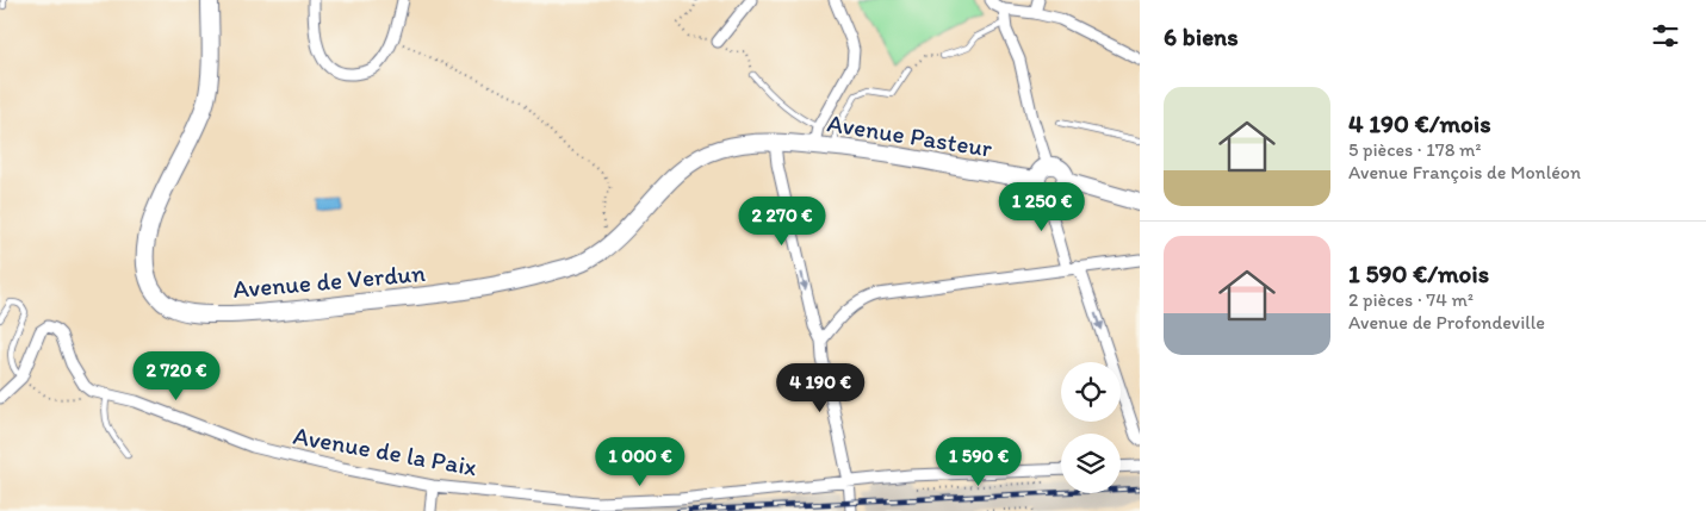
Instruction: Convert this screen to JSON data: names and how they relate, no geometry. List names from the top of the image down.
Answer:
{
  "streets": {
    "main road": ["Avenue Pasteur", "Avenue de Verdun"],
    "street": ["Avenue de la Paix"]
  },
  "crossings": [
    ["Avenue Pasteur", "Avenue de Verdun"]
  ],
  "page": {
    "heading": "6 biens",
    "list": [
      {
        "name": "4 190 €/mois",
        "note": "5 pièces · 178 m² · Avenue François de Monléon"
      },
      {
        "name": "1 590 €/mois",
        "note": "2 pièces · 74 m² · Avenue de Profondeville"
      }
    ],
    "price": [
      "1 250 €",
      "2 270 €",
      "2 720 €",
      "4 190 €",
      "1 000 €",
      "1 590 €"
    ]
  }
}
